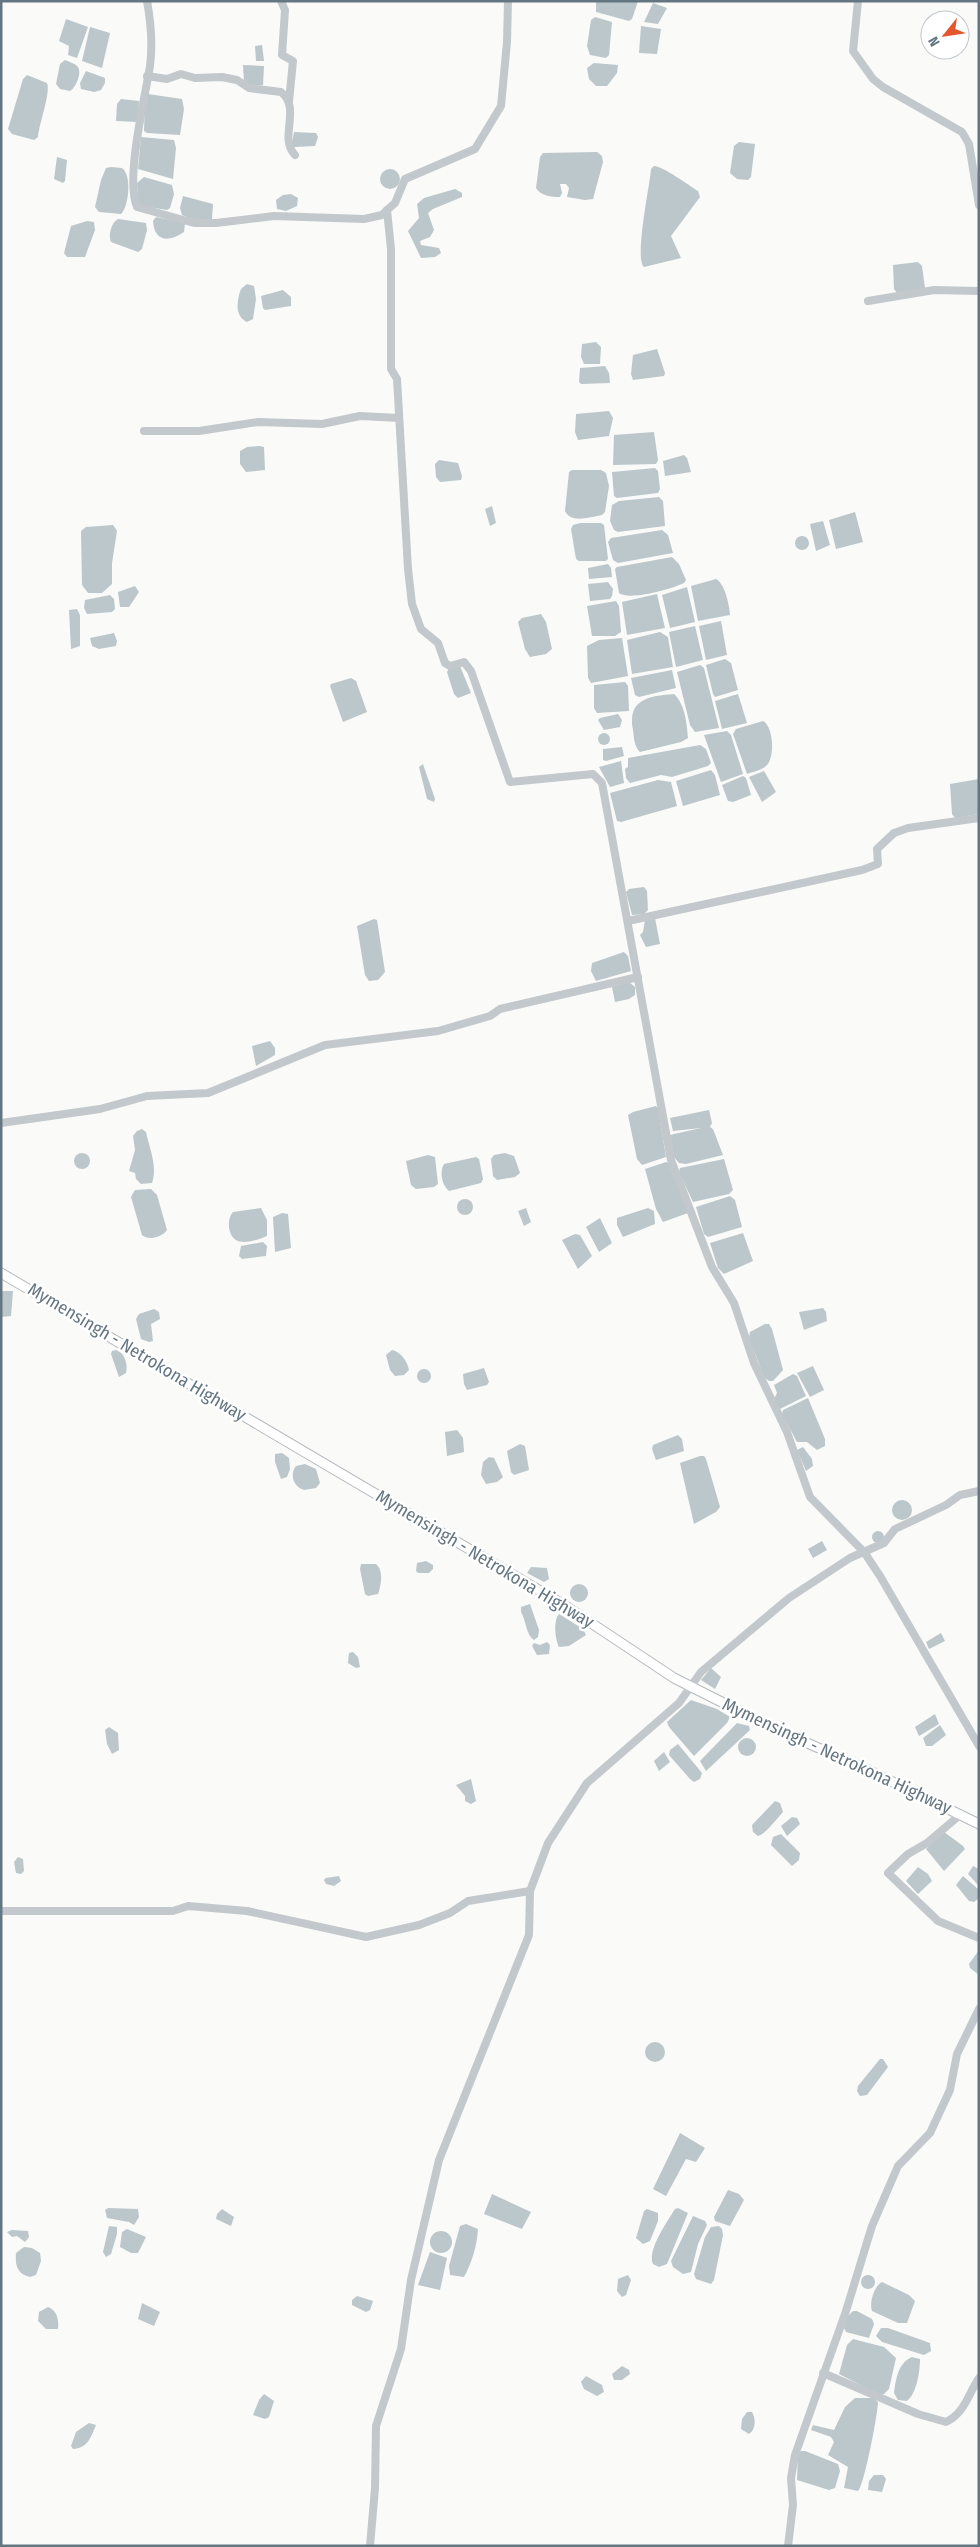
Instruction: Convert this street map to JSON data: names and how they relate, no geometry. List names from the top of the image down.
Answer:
{
  "streets": {
    "main road": ["Mymensingh - Netrokona Highway"]
  },
  "north": "bottom left"
}
